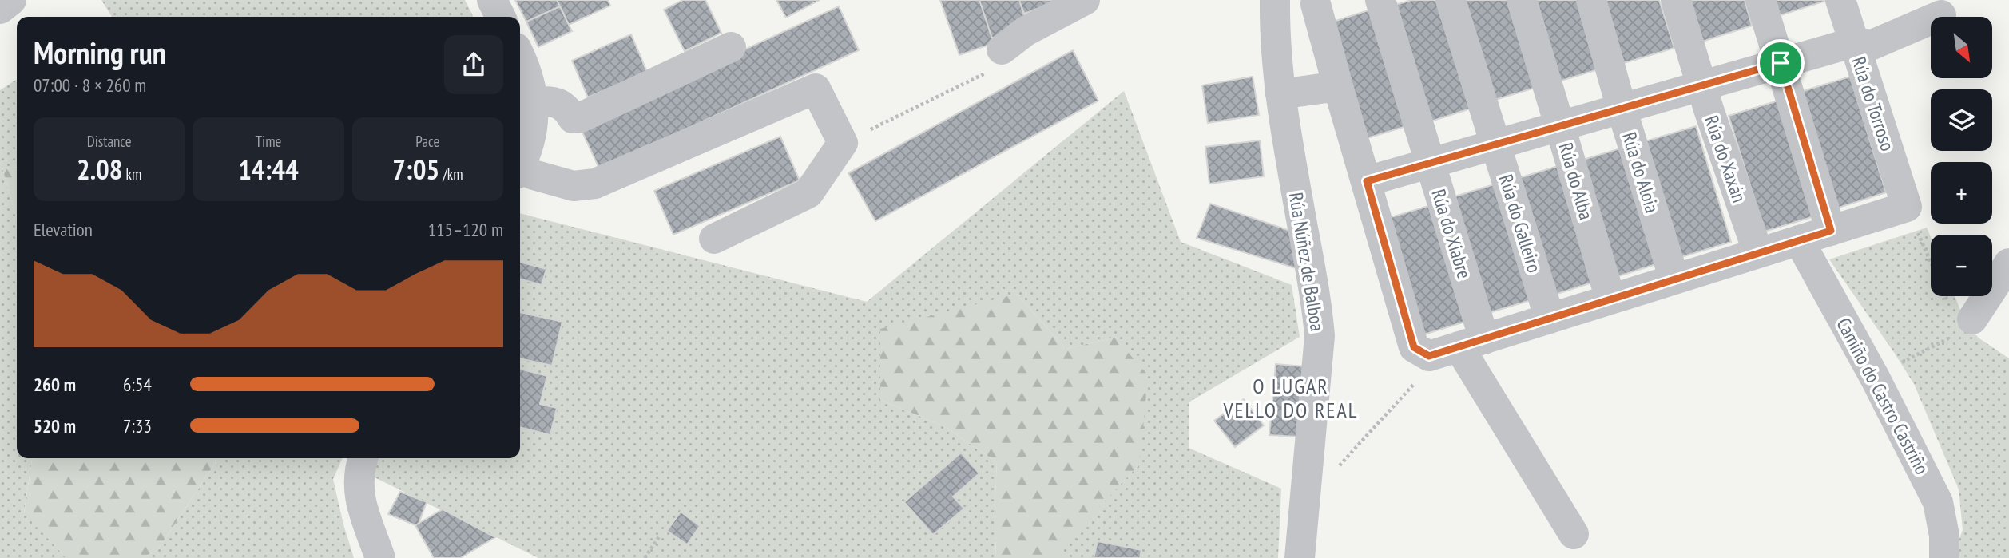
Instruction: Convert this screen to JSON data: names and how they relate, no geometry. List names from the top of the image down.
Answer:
{
  "streets": {
    "street": [
      "Rúa do Torroso",
      "Rúa do Xaxán",
      "Rúa do Aloia",
      "Rúa do Alba",
      "Rúa do Galleiro",
      "Rúa do Xiabre",
      "Rúa Núñez de Balboa",
      "Camiño do Castro Castriño"
    ]
  },
  "districts": ["O LUGAR VELLO DO REAL"],
  "north": "bottom right",
  "page": {
    "map_buttons": ["+", "−"],
    "heading": ["Morning run", "07:00 · 8 × 260 m"],
    "stats": [
      ["Distance", "2.08 km"],
      ["Time", "14:44"],
      ["Pace", "7:05 /km"]
    ],
    "chart": ["Elevation", "115–120 m"],
    "list": [
      {
        "name": "260 m",
        "note": "6:54"
      },
      {
        "name": "520 m",
        "note": "7:33"
      }
    ]
  }
}
